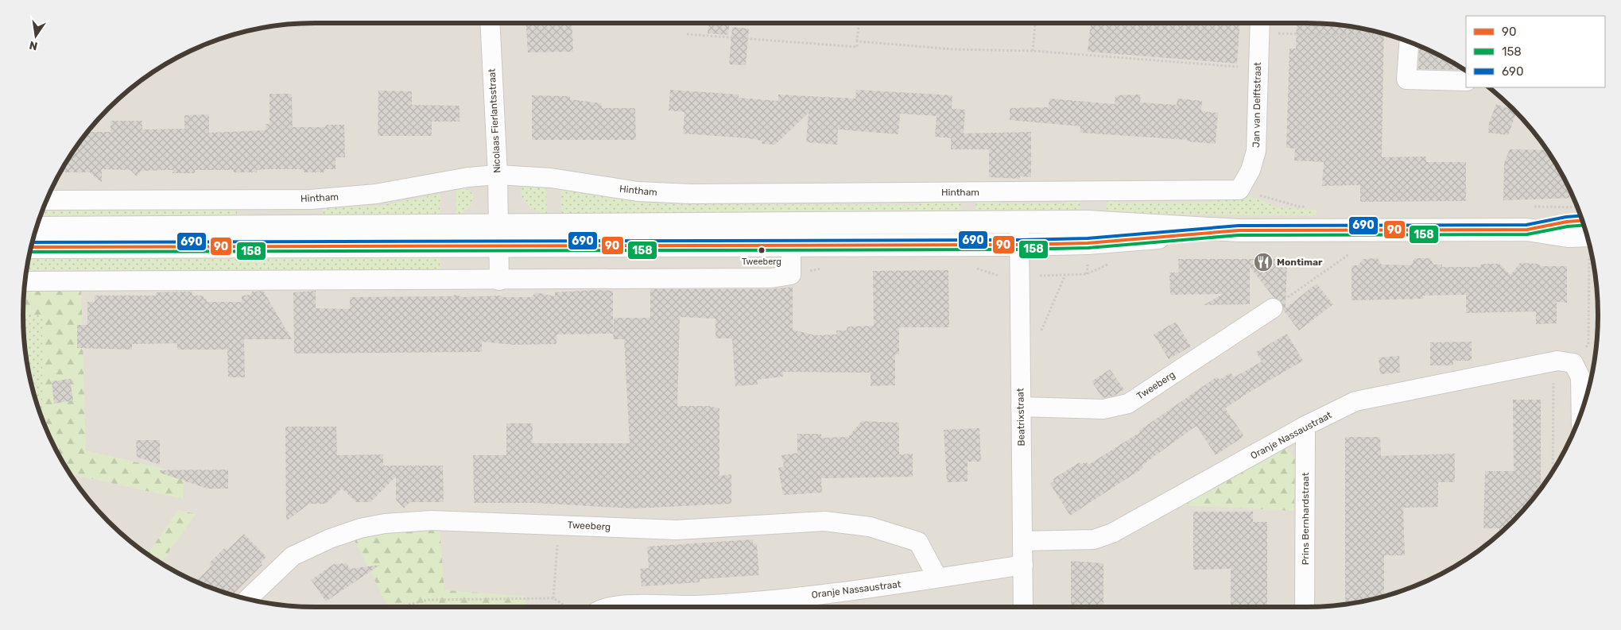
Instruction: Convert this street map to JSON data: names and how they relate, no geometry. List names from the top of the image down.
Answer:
{
  "streets": {
    "street": [
      "Jan van Delftstraat",
      "Nicolaas Fierlantsstraat",
      "Hintham",
      "Tweeberg",
      "Beatrixstraat",
      "Oranje Nassaustraat",
      "Prins Bernhardstraat"
    ]
  },
  "crossings": [
    ["Jan van Delftstraat", "Hintham"],
    ["Nicolaas Fierlantsstraat", "Hintham"],
    ["Tweeberg", "Beatrixstraat"],
    ["Tweeberg", "Oranje Nassaustraat"],
    ["Beatrixstraat", "Oranje Nassaustraat"],
    ["Oranje Nassaustraat", "Prins Bernhardstraat"]
  ],
  "places": {
    "other": ["Tweeberg"],
    "restaurant": ["Montimar"]
  },
  "lines": ["transit line 690", "transit line 90", "transit line 158"],
  "legend": ["90", "158", "690"],
  "north": "bottom"
}
